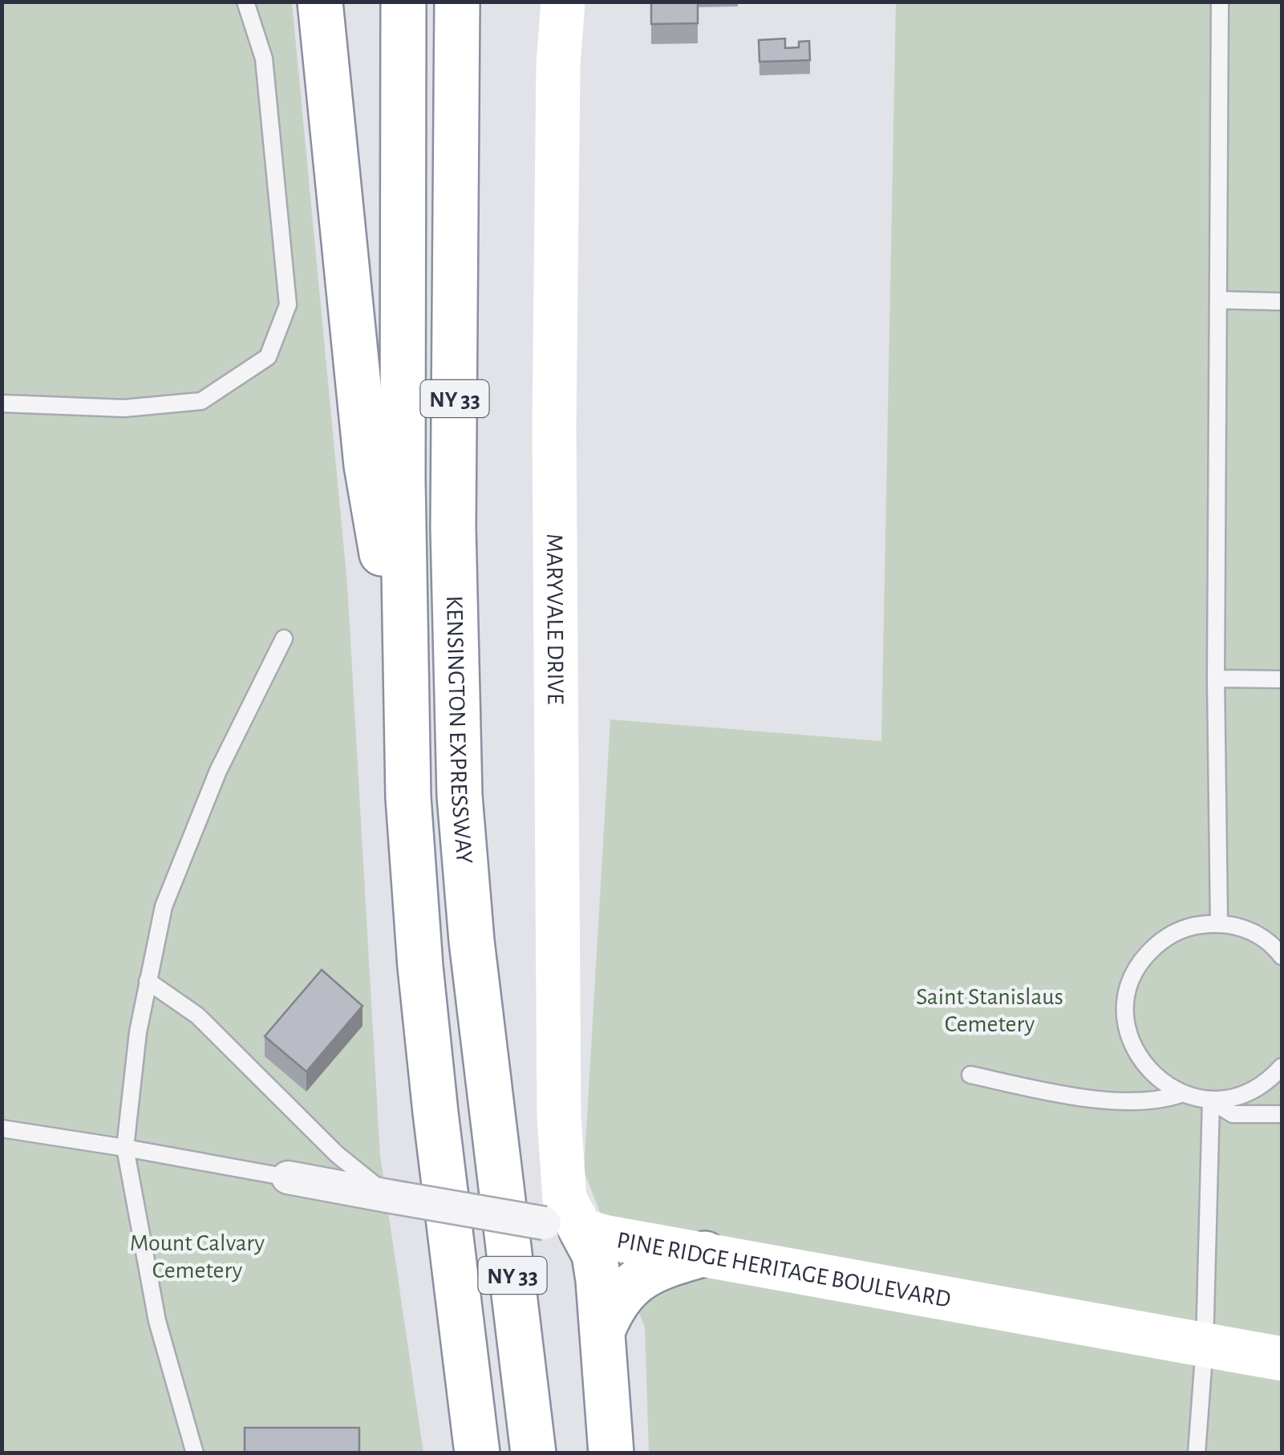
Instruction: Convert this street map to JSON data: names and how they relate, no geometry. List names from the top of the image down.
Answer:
{
  "streets": {
    "main road": [
      "NY 33",
      "MARYVALE DRIVE",
      "KENSINGTON EXPRESSWAY",
      "PINE RIDGE HERITAGE BOULEVARD"
    ]
  },
  "crossings": [
    ["MARYVALE DRIVE", "PINE RIDGE HERITAGE BOULEVARD"]
  ],
  "parks": ["Saint Stanislaus Cemetery", "Mount Calvary Cemetery"]
}
